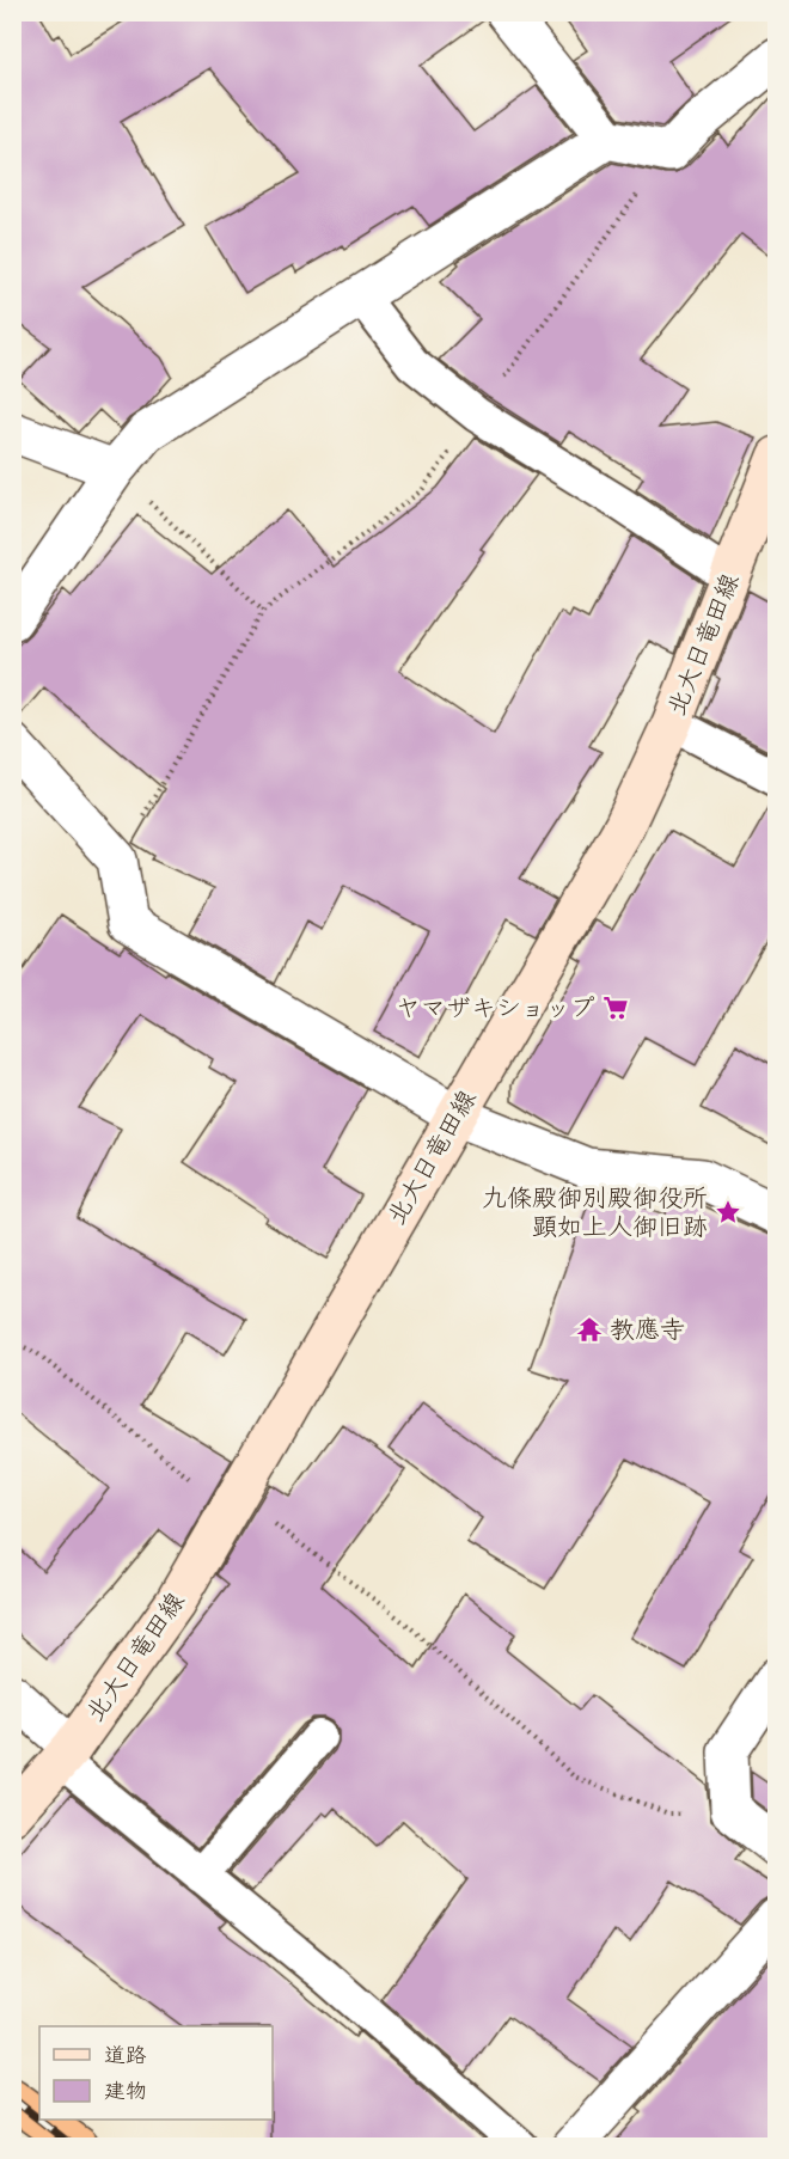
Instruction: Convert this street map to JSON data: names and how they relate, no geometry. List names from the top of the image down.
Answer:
{
  "streets": {
    "main road": ["北大日竜田線"]
  },
  "places": {
    "supermarket": ["ヤマザキショップ"],
    "place": ["九條殿御別殿御役所 顕如上人御旧跡"],
    "temple": ["教應寺"]
  },
  "legend": ["道路", "建物"]
}
